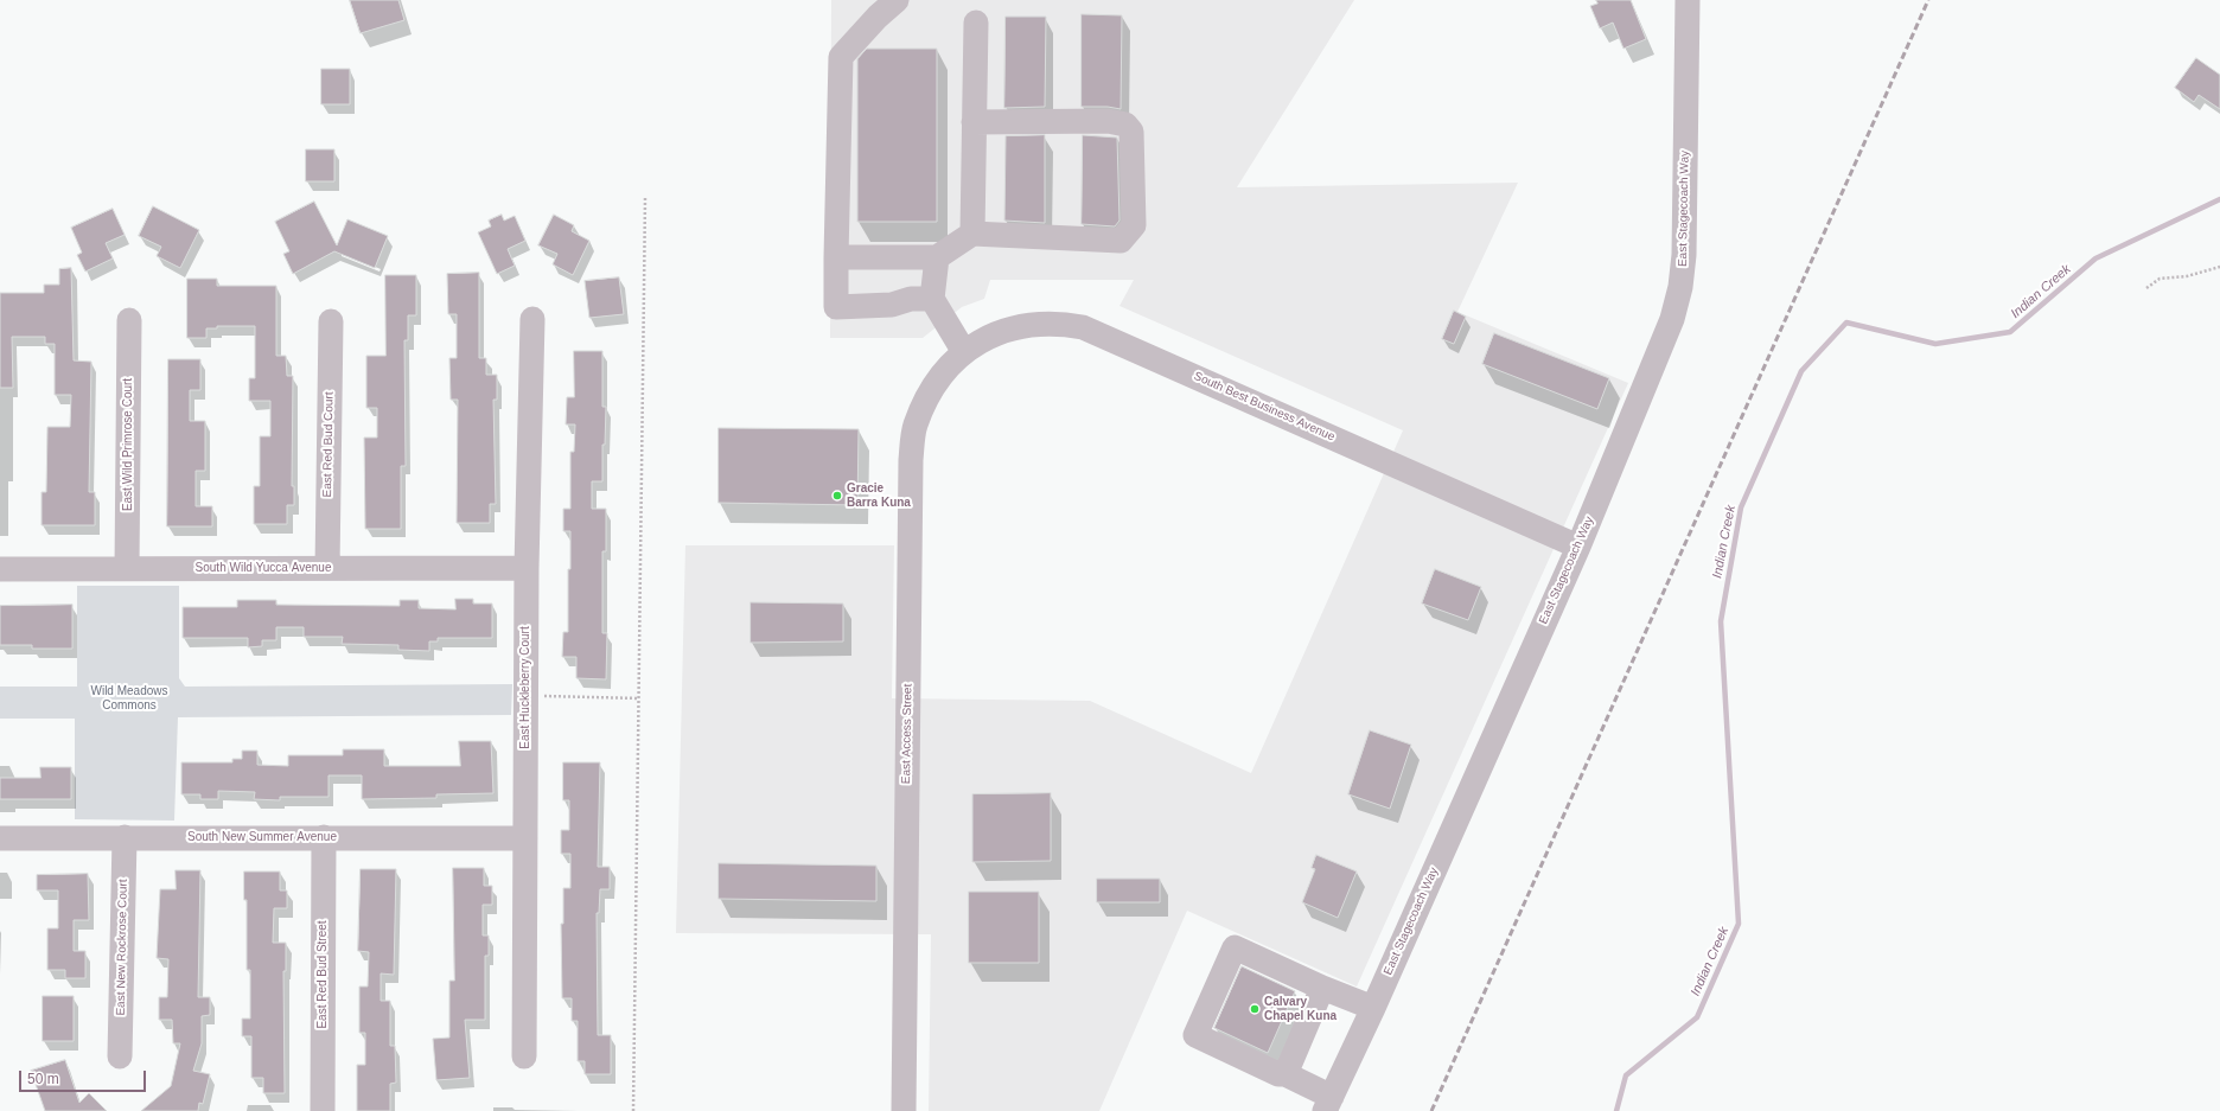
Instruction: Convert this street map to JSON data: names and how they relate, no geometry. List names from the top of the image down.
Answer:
{
  "streets": {
    "street": [
      "East Stagecoach Way",
      "South Best Business Avenue",
      "East Wild Primrose Court",
      "East Red Bud Court",
      "South Wild Yucca Avenue",
      "East Huckleberry Court",
      "East Access Street",
      "South New Summer Avenue",
      "East New Rockrose Court",
      "East Red Bud Street"
    ]
  },
  "crossings": [
    ["East Stagecoach Way", "South Best Business Avenue"],
    ["South Best Business Avenue", "East Access Street"],
    ["East Wild Primrose Court", "South Wild Yucca Avenue"],
    ["East Red Bud Court", "South Wild Yucca Avenue"],
    ["South Wild Yucca Avenue", "East Huckleberry Court"],
    ["East Huckleberry Court", "South New Summer Avenue"],
    ["South New Summer Avenue", "East New Rockrose Court"],
    ["South New Summer Avenue", "East Red Bud Street"]
  ],
  "water": ["Indian Creek"],
  "parks": ["Wild Meadows Commons"],
  "places": ["Gracie Barra Kuna", "Calvary Chapel Kuna"],
  "scale_bar": "50 m"
}
